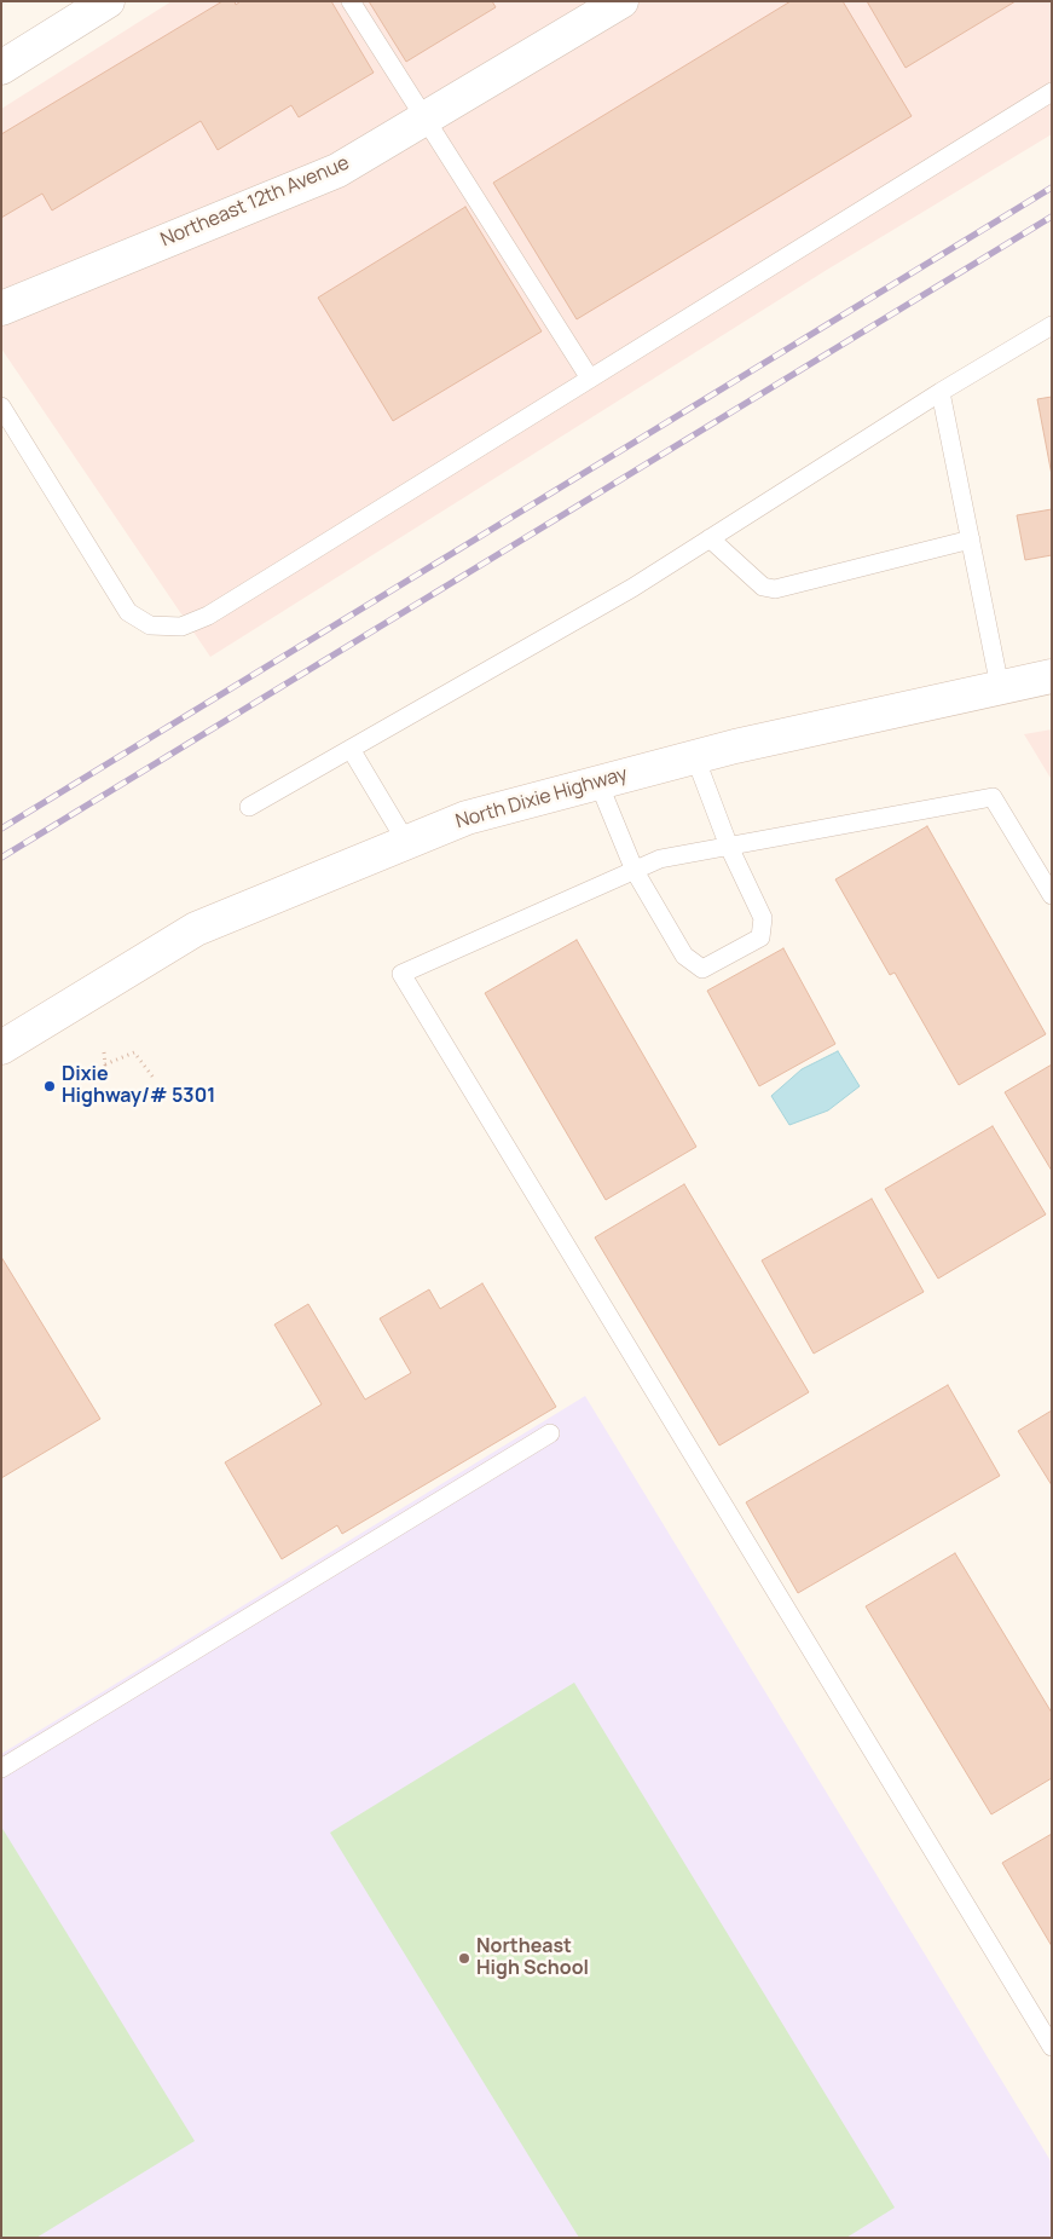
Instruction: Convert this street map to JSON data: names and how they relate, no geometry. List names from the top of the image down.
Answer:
{
  "streets": {
    "main road": ["Northeast 12th Avenue", "North Dixie Highway"]
  },
  "places": ["Dixie Highway/# 5301", "Northeast High School"]
}
